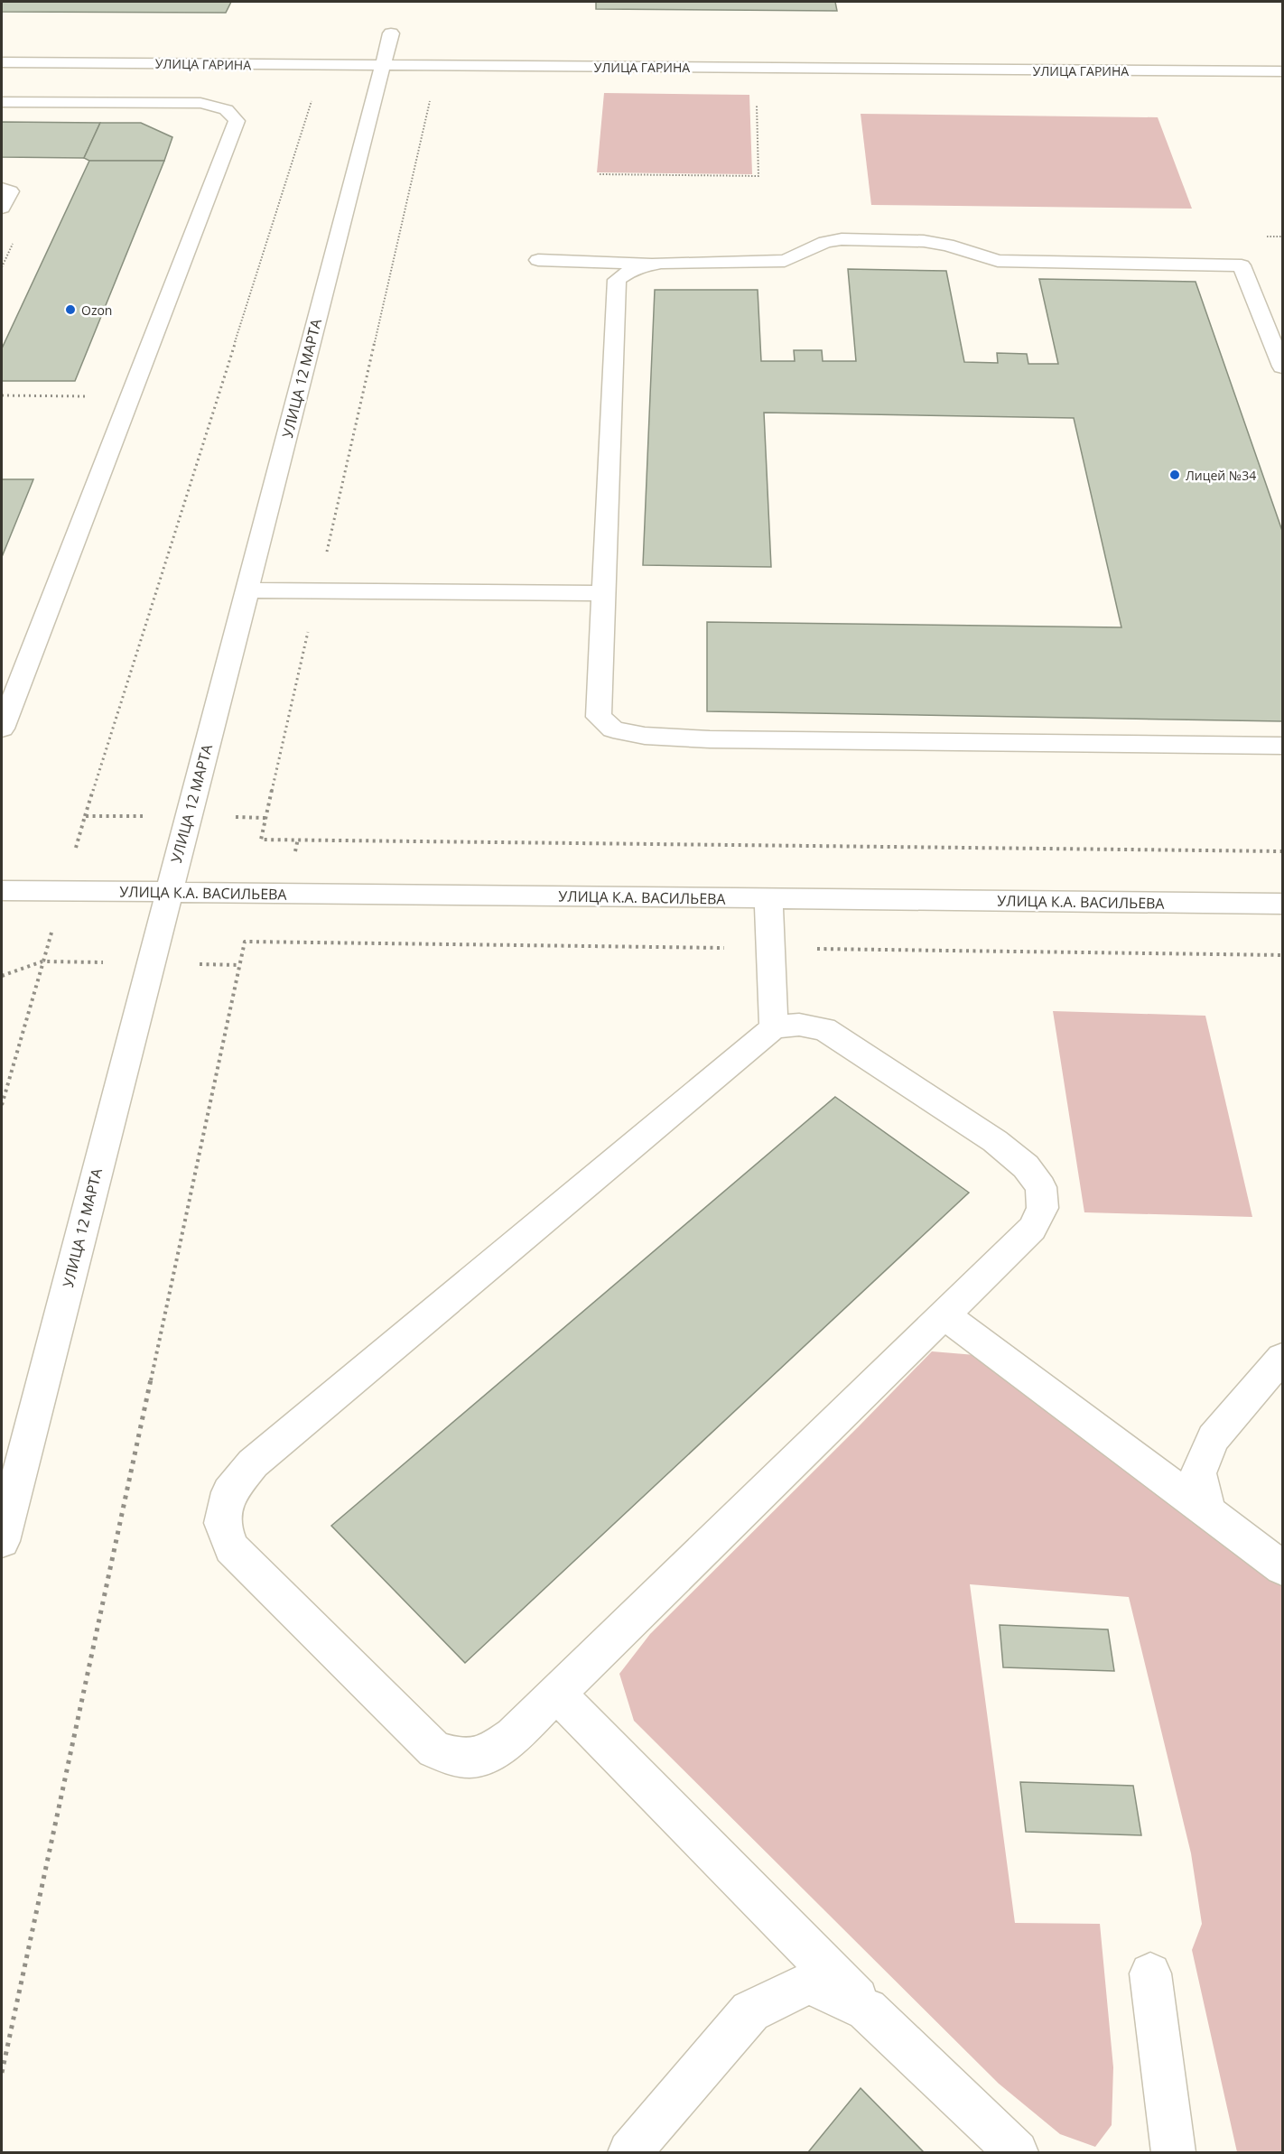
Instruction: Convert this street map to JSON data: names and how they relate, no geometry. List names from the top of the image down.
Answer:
{
  "streets": {
    "street": ["УЛИЦА ГАРИНА", "УЛИЦА 12 МАРТА", "УЛИЦА К.А. ВАСИЛЬЕВА"]
  },
  "crossings": [
    ["УЛИЦА ГАРИНА", "УЛИЦА 12 МАРТА"],
    ["УЛИЦА 12 МАРТА", "УЛИЦА К.А. ВАСИЛЬЕВА"]
  ],
  "places": ["Ozon", "Лицей №34"]
}
